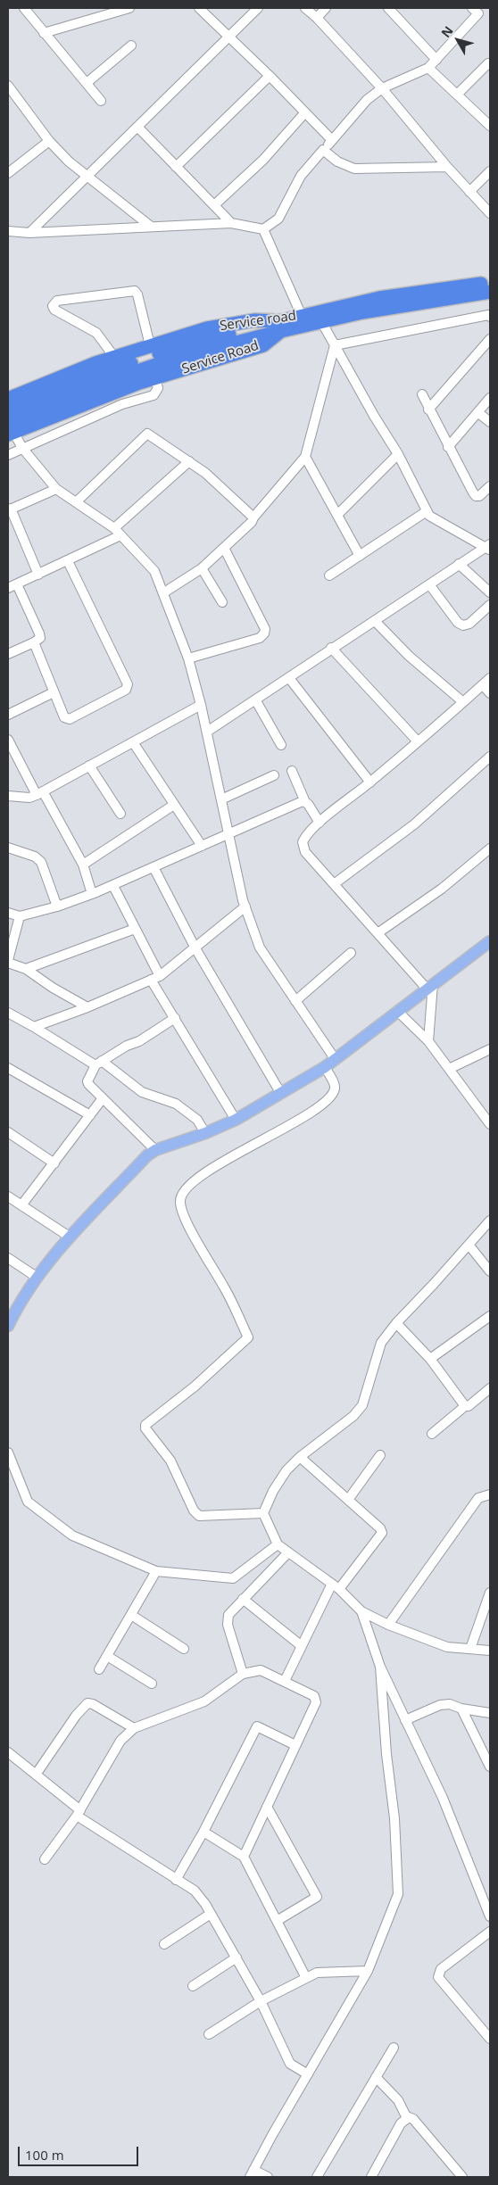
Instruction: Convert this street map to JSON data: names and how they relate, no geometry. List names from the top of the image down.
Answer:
{
  "streets": {
    "highway": ["Service road", "Service Road"]
  },
  "crossings": [
    ["Service road", "Service Road"]
  ],
  "scale_bar": "100 m",
  "north": "top left"
}
